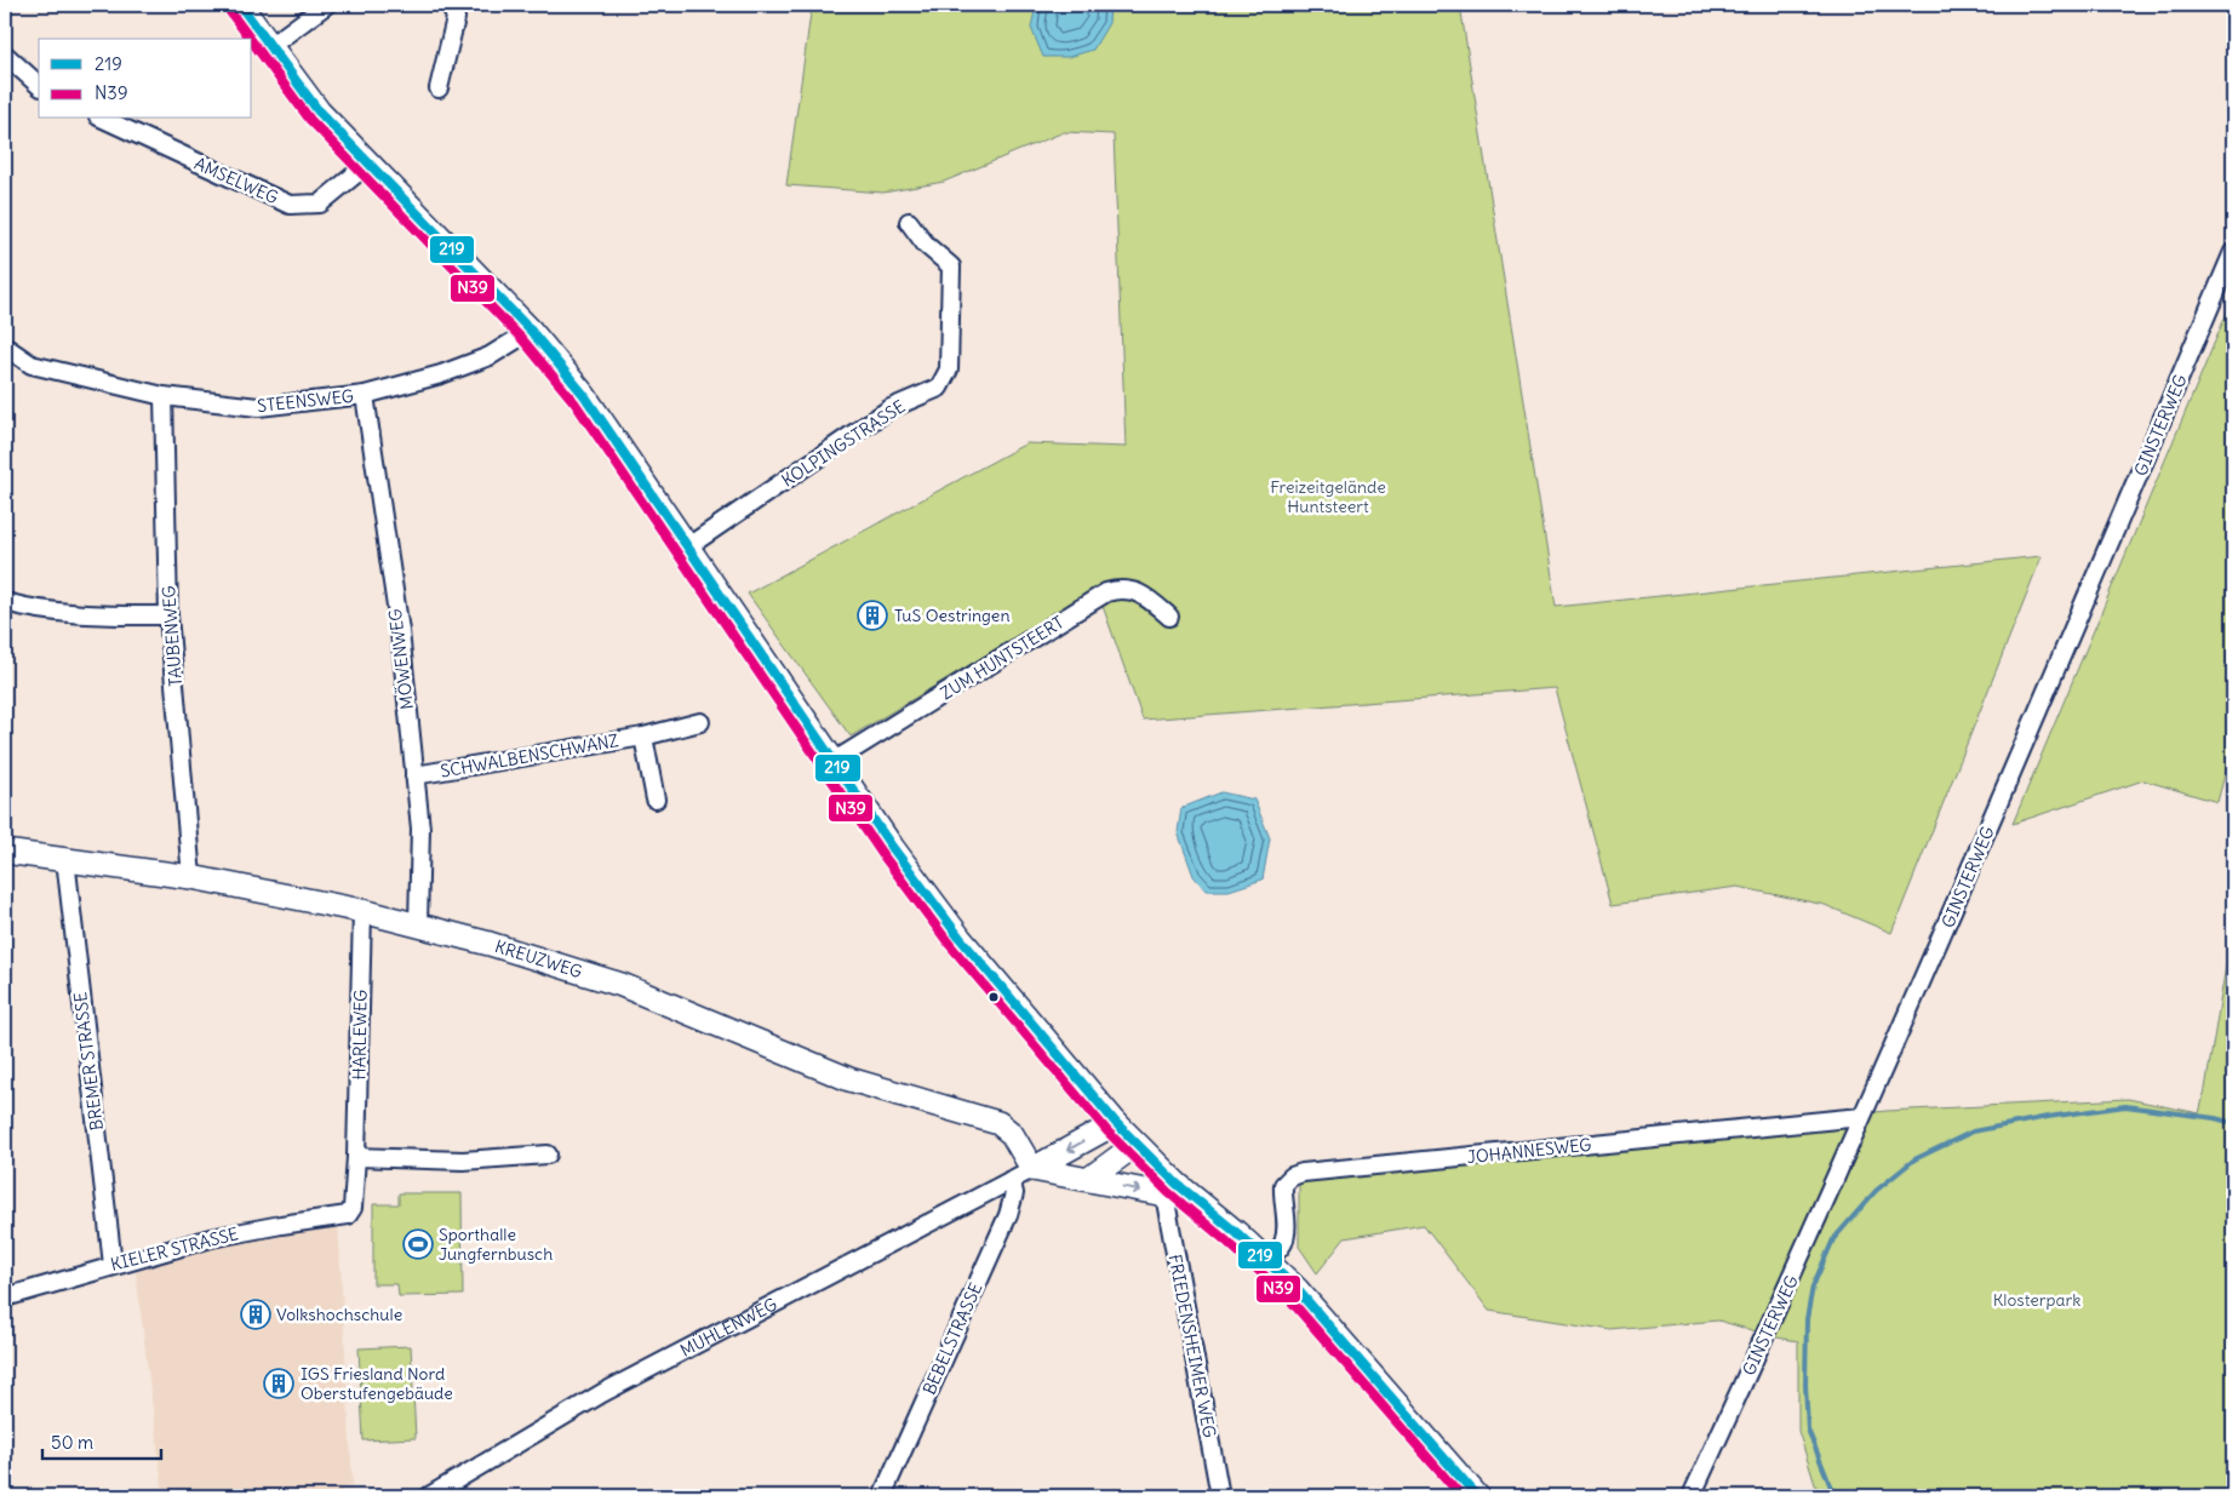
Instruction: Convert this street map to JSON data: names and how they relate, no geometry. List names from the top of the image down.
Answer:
{
  "streets": {
    "street": [
      "AMSELWEG",
      "STEENSWEG",
      "GINSTERWEG",
      "KOLPINGSTRASSE",
      "TAUBENWEG",
      "ZUM HUNTSTEERT",
      "MÖWENWEG",
      "SCHWALBENSCHWANZ",
      "KREUZWEG",
      "HARLEWEG",
      "BREMER STRASSE",
      "JOHANNESWEG",
      "KIELER STRASSE",
      "MÜHLENWEG",
      "BEBELSTRASSE",
      "FRIEDENSHEIMER WEG"
    ]
  },
  "crossings": [
    ["STEENSWEG", "TAUBENWEG"],
    ["STEENSWEG", "MÖWENWEG"],
    ["GINSTERWEG", "JOHANNESWEG"],
    ["TAUBENWEG", "KREUZWEG"],
    ["MÖWENWEG", "SCHWALBENSCHWANZ"],
    ["MÖWENWEG", "KREUZWEG"],
    ["KREUZWEG", "HARLEWEG"],
    ["KREUZWEG", "BREMER STRASSE"],
    ["KREUZWEG", "MÜHLENWEG"],
    ["HARLEWEG", "KIELER STRASSE"],
    ["BREMER STRASSE", "KIELER STRASSE"],
    ["MÜHLENWEG", "BEBELSTRASSE"]
  ],
  "parks": ["Freizeitgelände Huntsteert", "Klosterpark"],
  "places": {
    "building": ["TuS Oestringen", "Volkshochschule", "IGS Friesland Nord Oberstufengebäude"],
    "sports": ["Sporthalle Jungfernbusch"]
  },
  "lines": ["transit line 219", "transit line N39"],
  "legend": ["219", "N39"],
  "scale_bar": "50 m"
}
